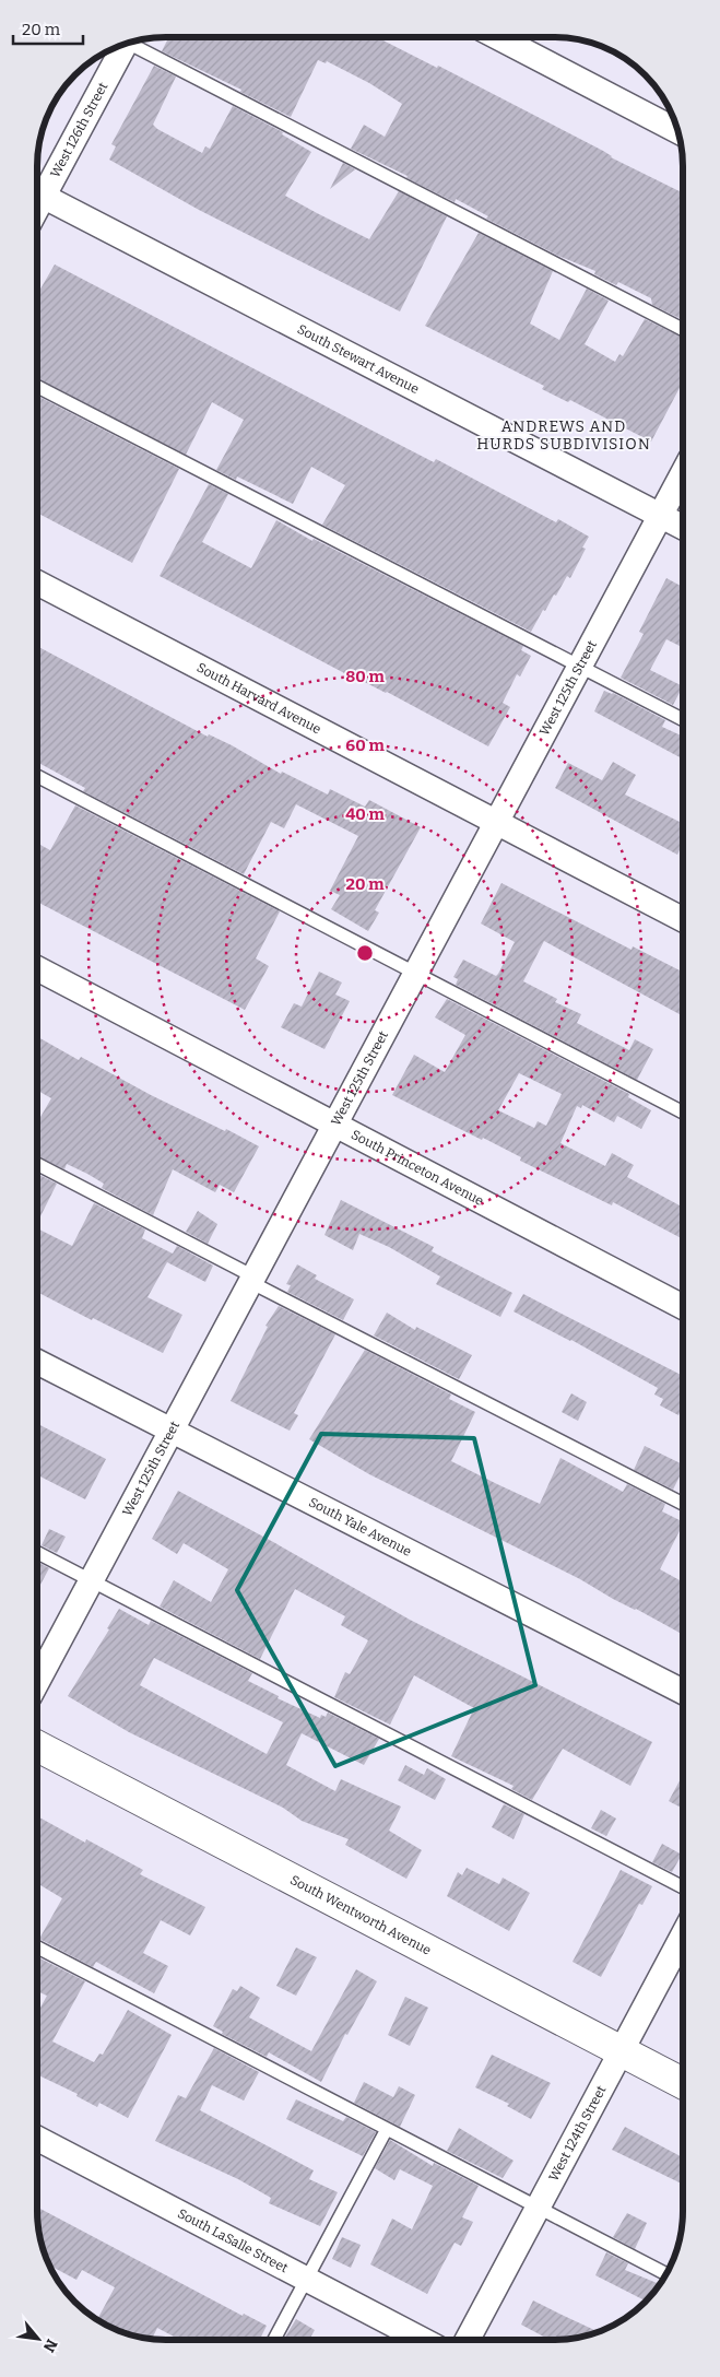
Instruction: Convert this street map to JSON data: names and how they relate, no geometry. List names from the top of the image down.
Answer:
{
  "streets": {
    "street": [
      "West 126th Street",
      "South Stewart Avenue",
      "West 125th Street",
      "South Harvard Avenue",
      "South Princeton Avenue",
      "South Yale Avenue",
      "South Wentworth Avenue",
      "West 124th Street",
      "South LaSalle Street"
    ]
  },
  "crossings": [
    ["South Stewart Avenue", "West 125th Street"],
    ["West 125th Street", "South Harvard Avenue"],
    ["West 125th Street", "South Princeton Avenue"],
    ["West 125th Street", "South Yale Avenue"],
    ["South Wentworth Avenue", "West 124th Street"]
  ],
  "districts": ["ANDREWS AND HURDS SUBDIVISION"],
  "scale_bar": "20 m",
  "north": "bottom right",
  "rings": [
    "80 m",
    "60 m",
    "40 m",
    "20 m"
  ]
}
